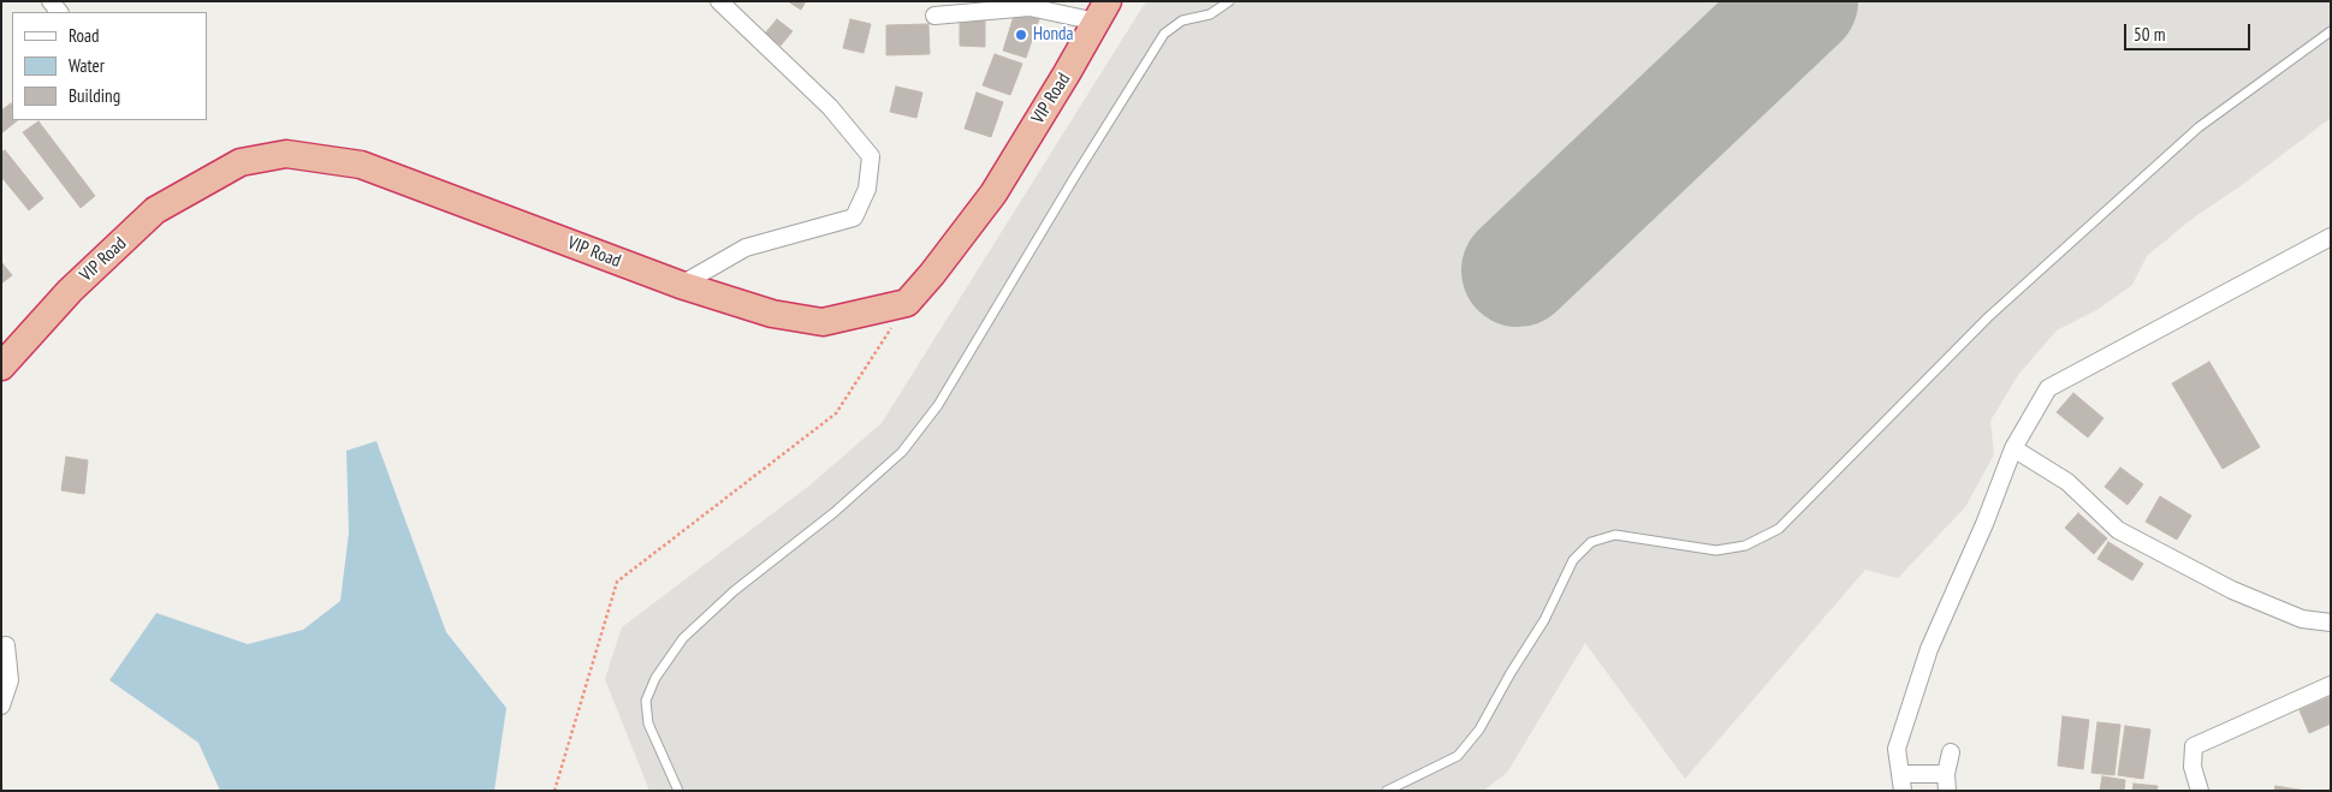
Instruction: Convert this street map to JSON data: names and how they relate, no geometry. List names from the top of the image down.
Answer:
{
  "streets": {
    "highway": ["VIP Road"]
  },
  "places": ["Honda"],
  "legend": ["Road", "Water", "Building"],
  "scale_bar": "50 m"
}
